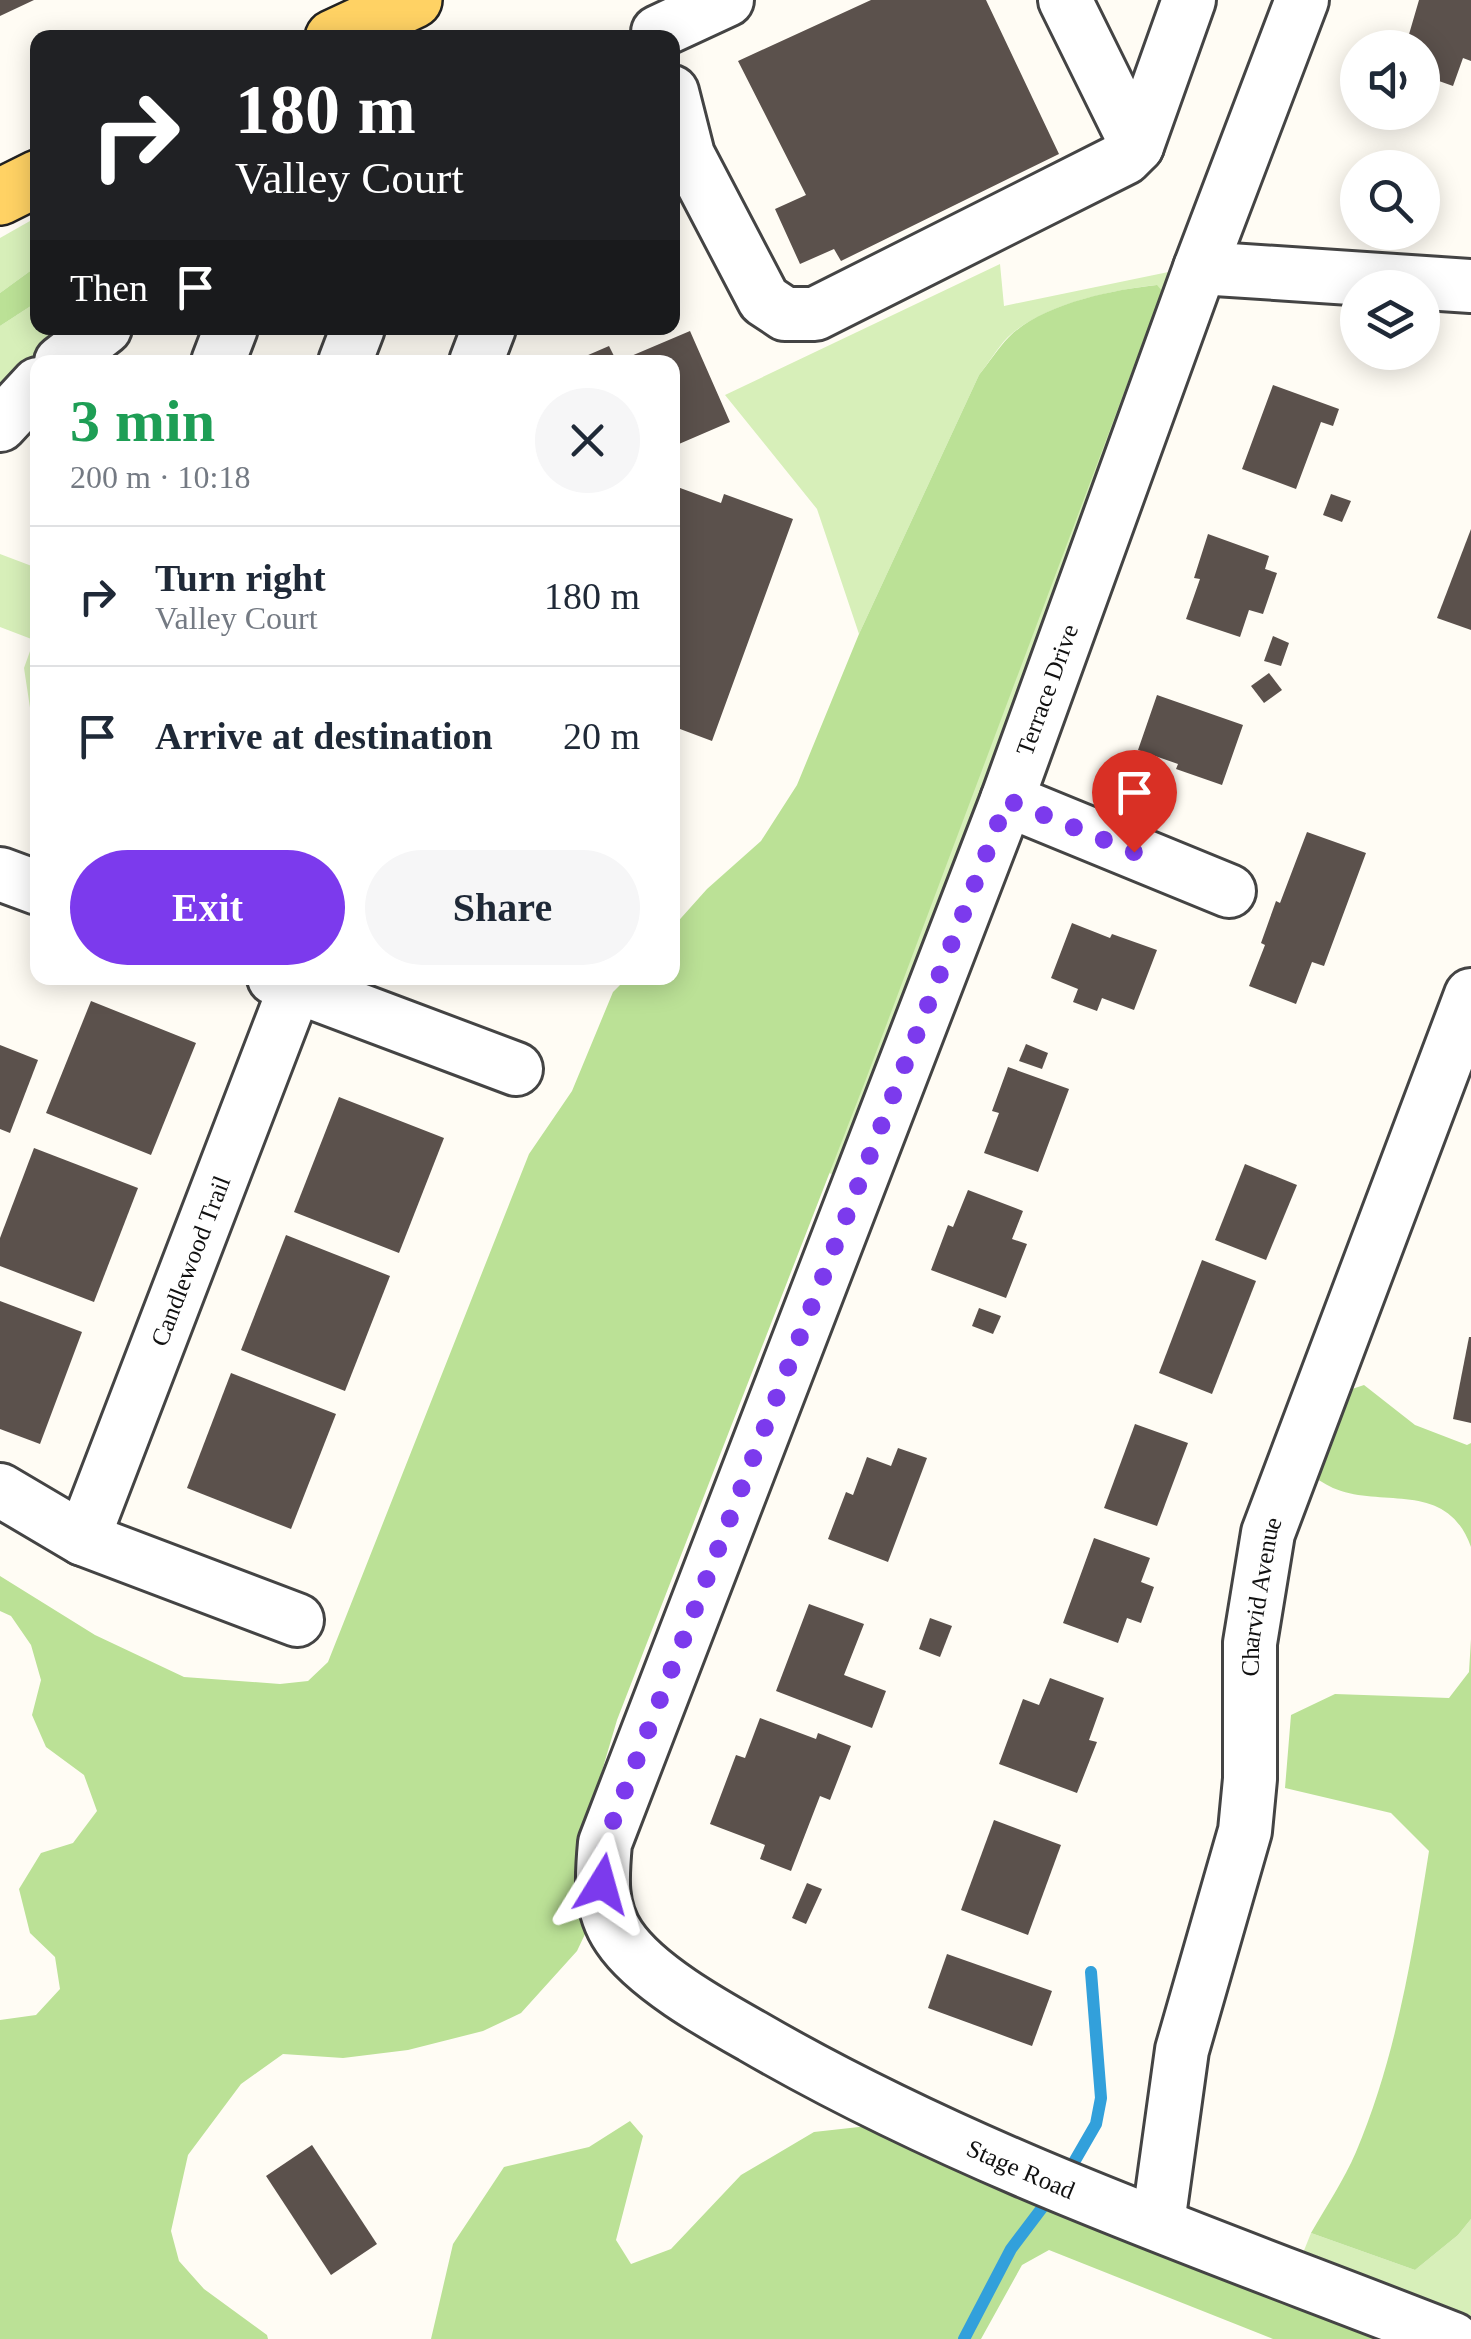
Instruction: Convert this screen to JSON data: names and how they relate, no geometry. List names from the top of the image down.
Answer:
{
  "streets": {
    "street": [
      "Terrace Drive",
      "Candlewood Trail",
      "Charvid Avenue",
      "Stage Road"
    ]
  },
  "crossings": [
    ["Terrace Drive", "Stage Road"],
    ["Charvid Avenue", "Stage Road"]
  ],
  "page": {
    "turn": ["180 m", "Valley Court"],
    "then": "Then",
    "heading": ["3 min", "200 m · 10:18"],
    "list": [
      {
        "name": "Turn right",
        "note": "Valley Court",
        "value": "180 m"
      },
      {
        "name": "Arrive at destination",
        "value": "20 m"
      }
    ],
    "buttons": ["Exit", "Share"]
  }
}
